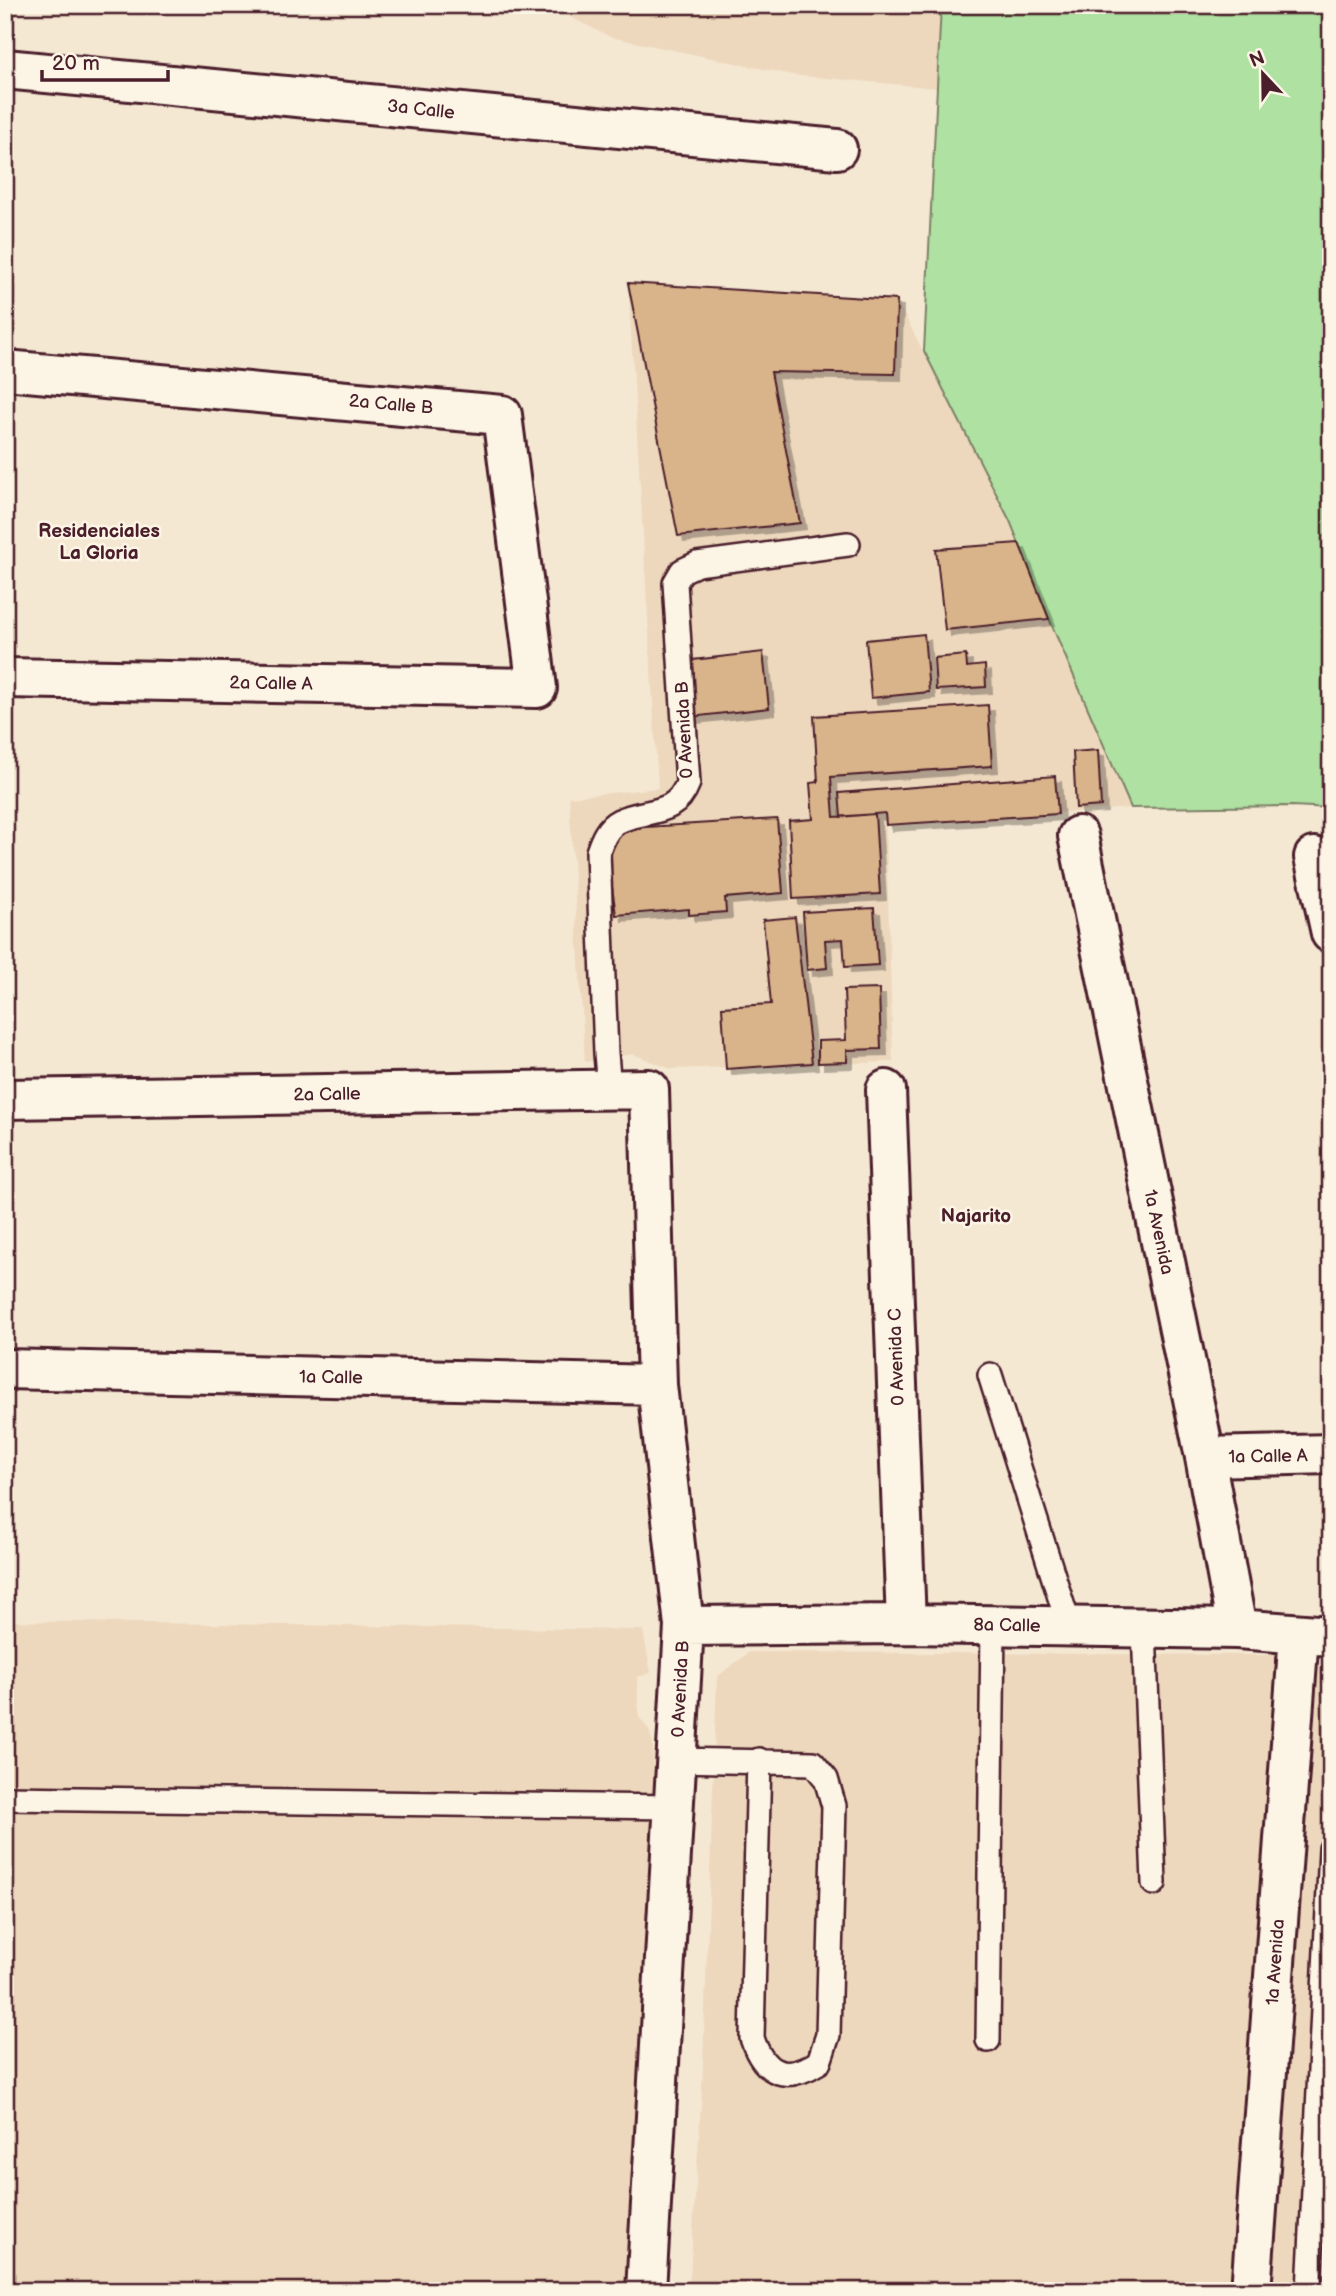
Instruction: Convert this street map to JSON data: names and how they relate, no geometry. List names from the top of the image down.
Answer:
{
  "streets": {
    "street": [
      "3a Calle",
      "2a Calle B",
      "2a Calle A",
      "0 Avenida B",
      "2a Calle",
      "1a Avenida",
      "0 Avenida C",
      "1a Calle",
      "1a Calle A",
      "8a Calle"
    ]
  },
  "crossings": [
    ["2a Calle B", "2a Calle A"],
    ["0 Avenida B", "2a Calle"],
    ["0 Avenida B", "1a Calle"],
    ["0 Avenida B", "8a Calle"],
    ["1a Avenida", "1a Calle A"],
    ["1a Avenida", "8a Calle"],
    ["0 Avenida C", "8a Calle"]
  ],
  "districts": ["Residenciales La Gloria", "Najarito"],
  "scale_bar": "20 m",
  "north": "top"
}
